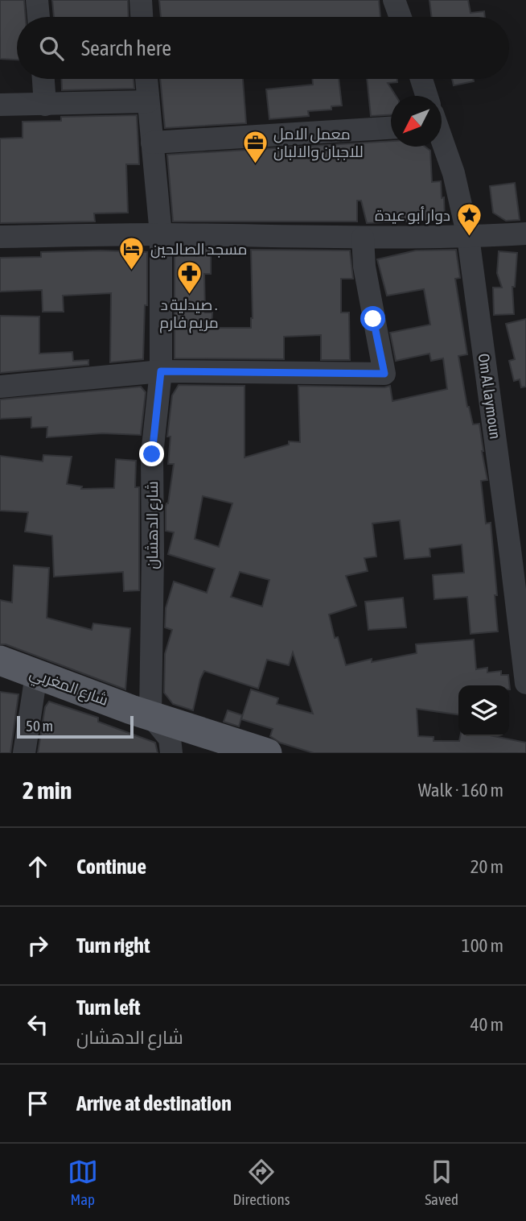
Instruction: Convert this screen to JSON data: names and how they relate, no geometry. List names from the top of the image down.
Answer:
{
  "streets": {
    "main road": ["شارع المغربي"],
    "street": ["Om Al laymoun", "شارع الدهشان"]
  },
  "crossings": [
    ["شارع الدهشان", "شارع المغربي"]
  ],
  "places": {
    "office": ["معمل الامل للاجبان والالبان"],
    "place": ["دوار أبو عيدة"],
    "hotel": ["مسجد الصالحين"],
    "pharmacy": ["صيدلية د . مريم فارم"]
  },
  "scale_bar": "50 m",
  "north": "bottom left",
  "page": {
    "search": "Search here",
    "scale": "50 m",
    "heading": ["2 min", "Walk · 160 m"],
    "list": [
      ["Continue", "20 m"],
      ["Turn right", "100 m"],
      ["Turn left", "شارع الدهشان", "40 m"],
      "Arrive at destination"
    ],
    "nav": ["Map", "Directions", "Saved"]
  }
}
